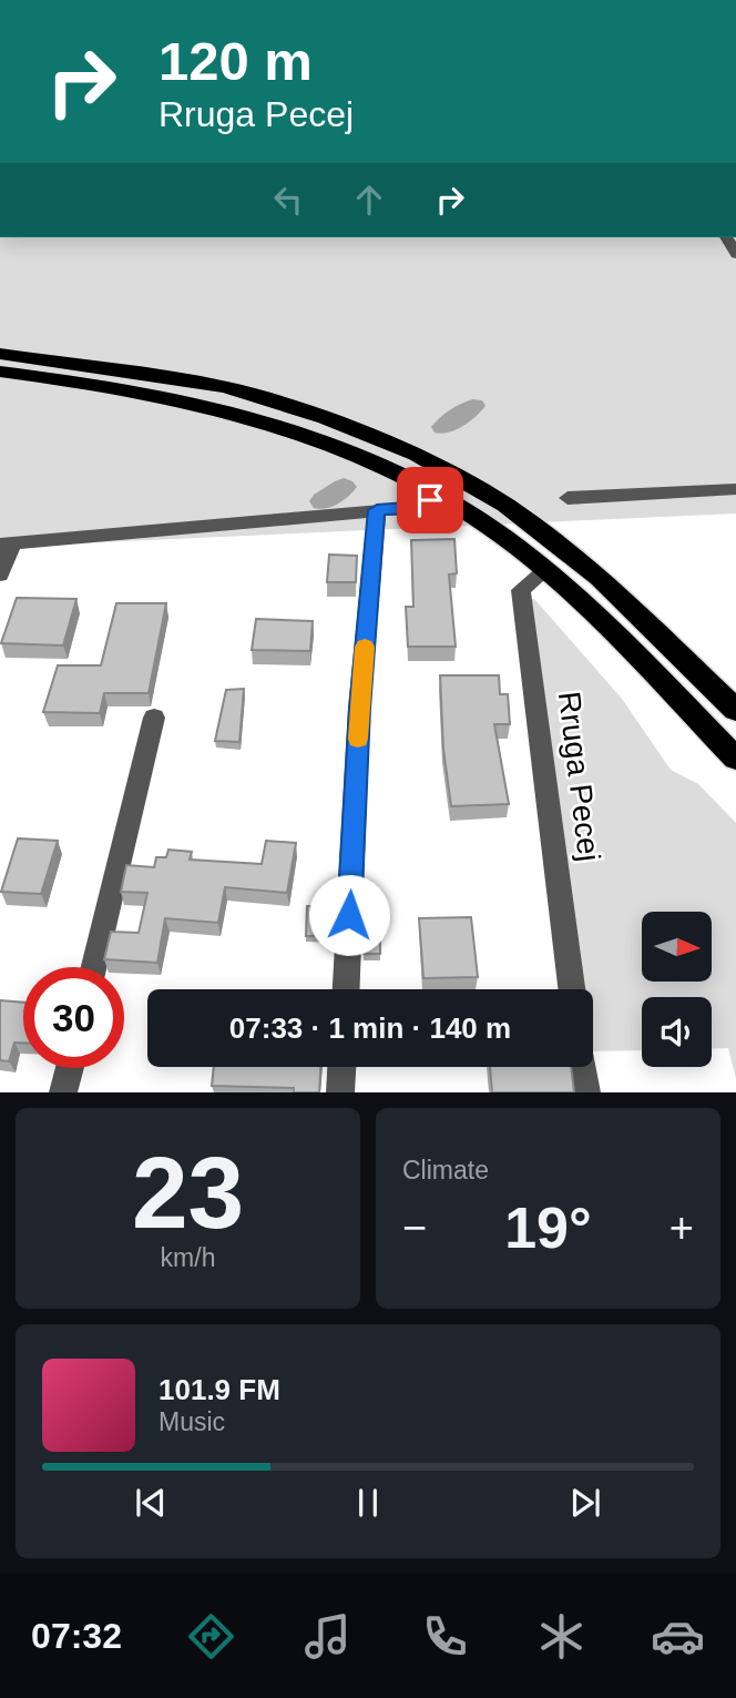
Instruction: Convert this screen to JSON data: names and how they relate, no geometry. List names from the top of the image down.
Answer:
{
  "streets": {
    "street": ["Rruga Pecej"]
  },
  "north": "right",
  "page": {
    "turn": ["120 m", "Rruga Pecej"],
    "limit": "30",
    "trip": "07:33 · 1 min · 140 m",
    "tile": [
      ["23", "km/h"],
      "Climate"
    ],
    "heat": ["−", "19°", "+"],
    "song": ["101.9 FM", "Music"],
    "tabs": "07:32"
  }
}
